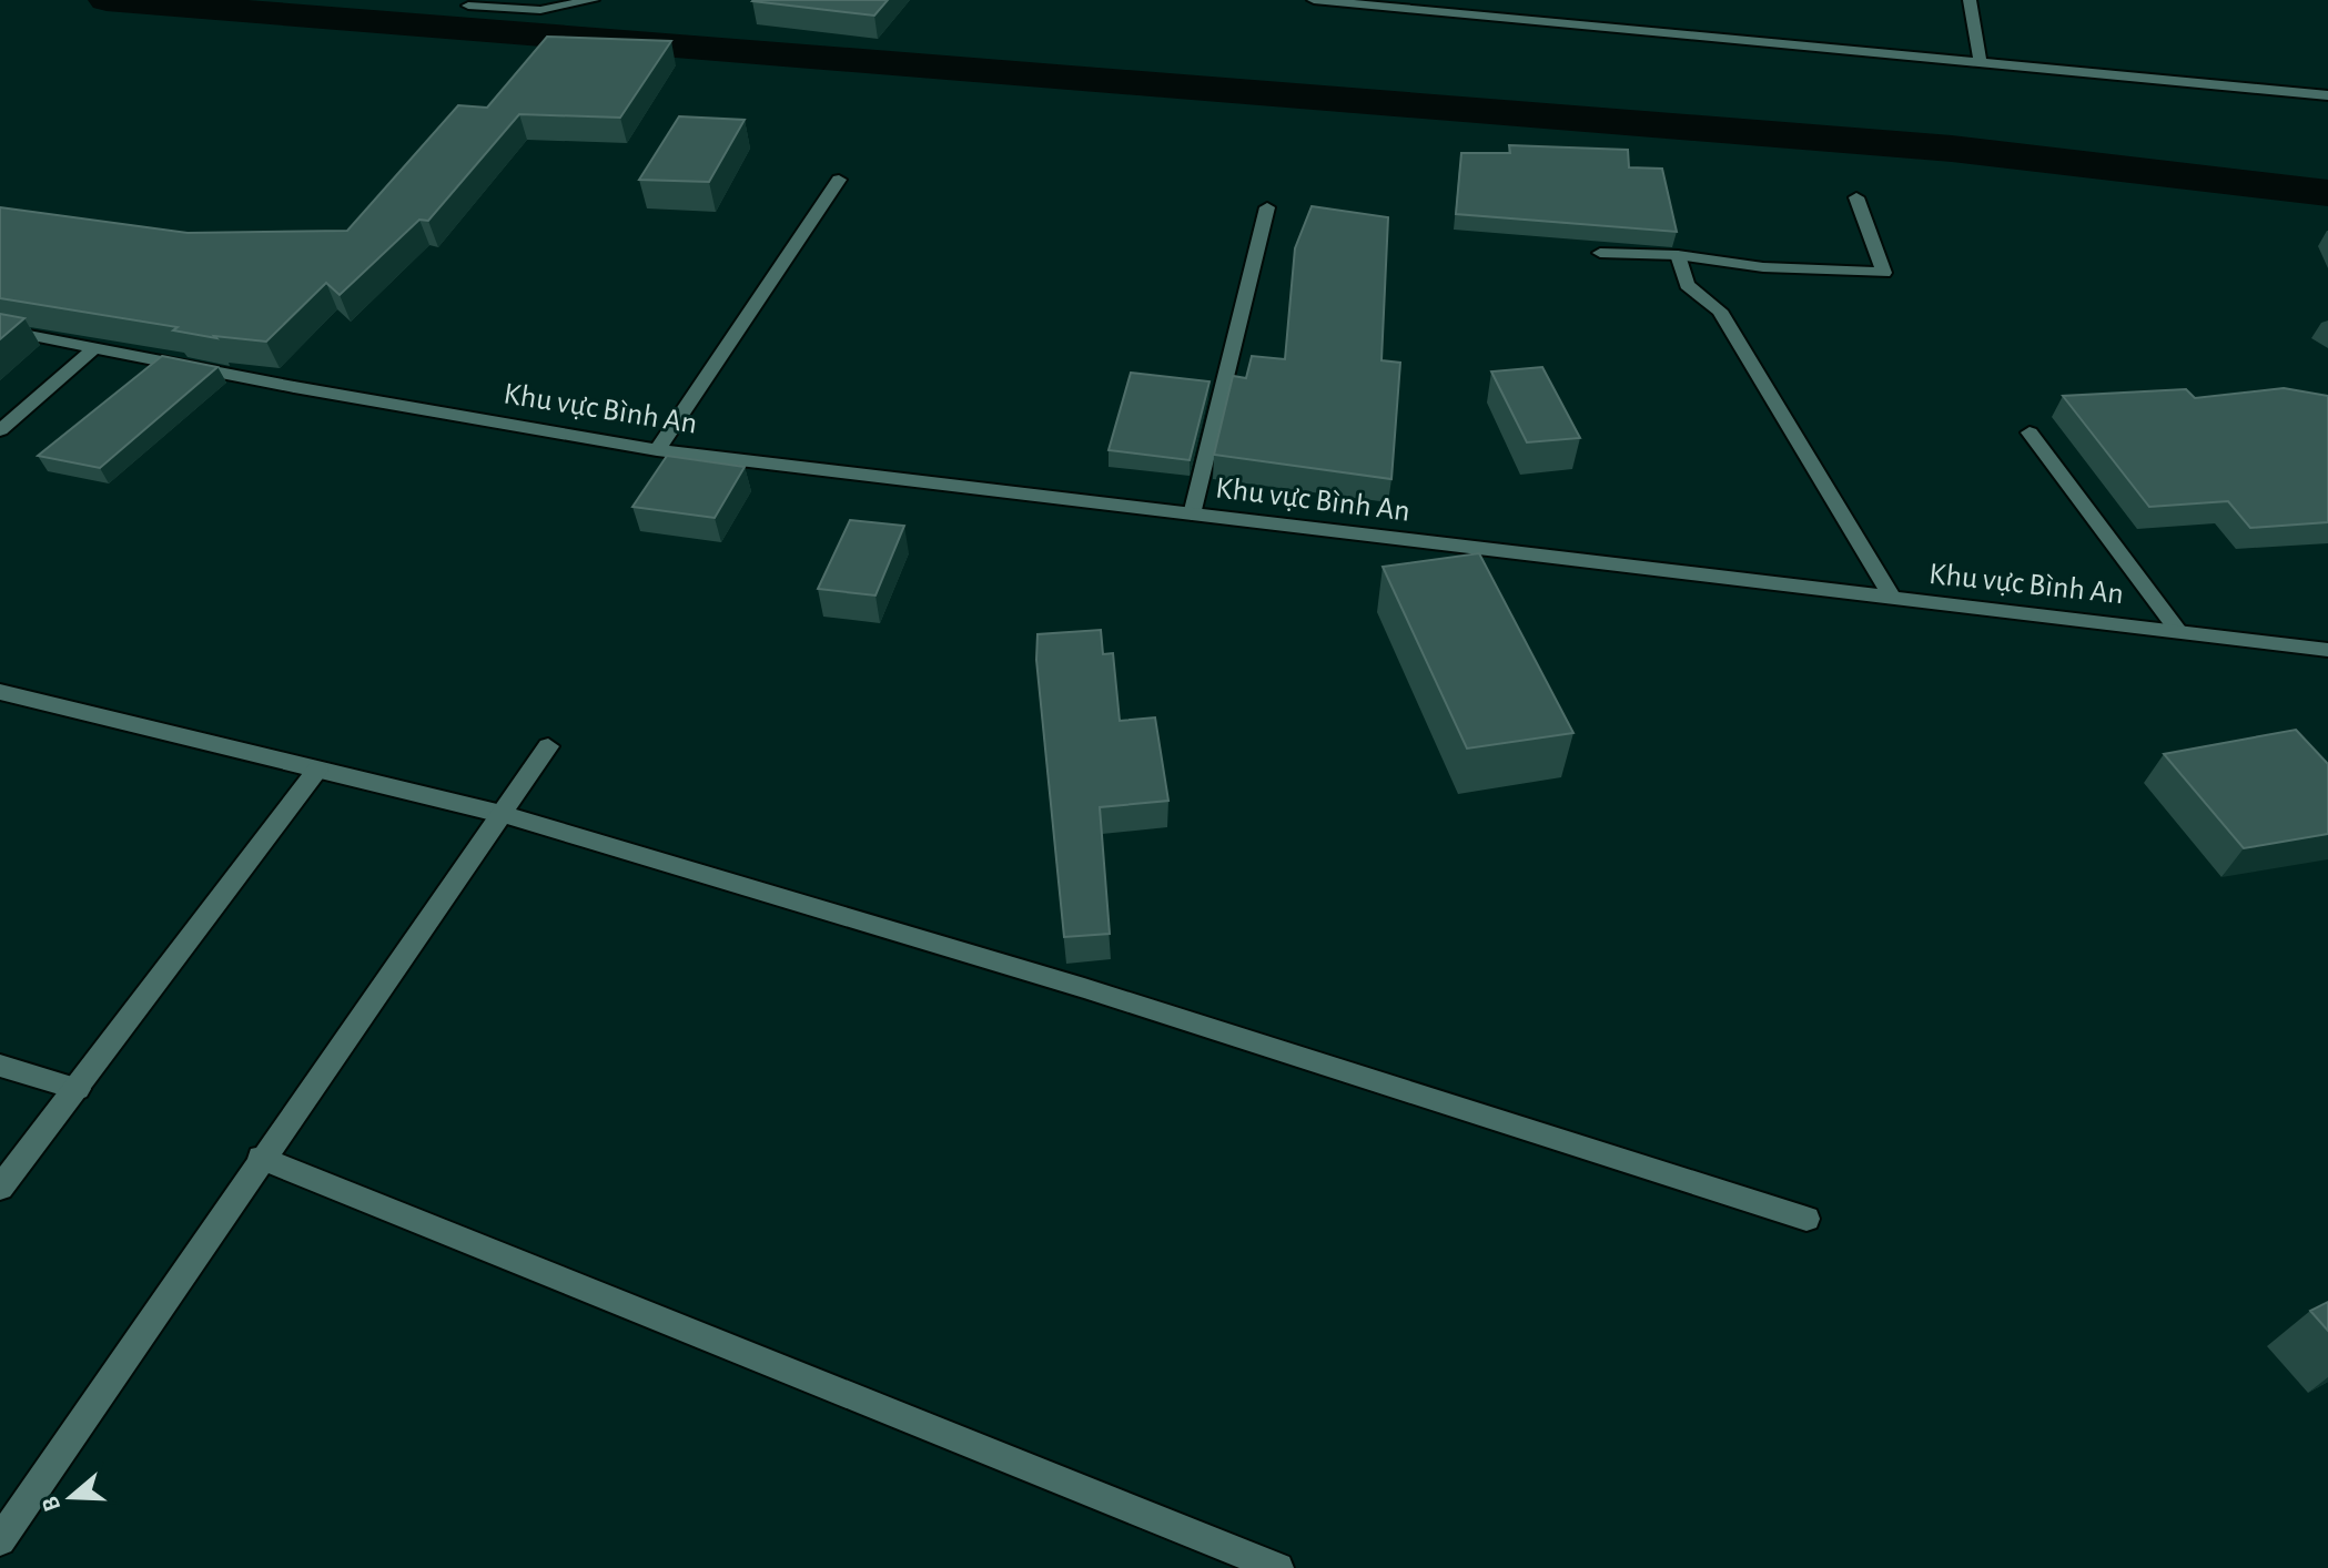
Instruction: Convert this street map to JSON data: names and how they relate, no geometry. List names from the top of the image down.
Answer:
{
  "streets": {
    "street": ["Khu vực Bình An"]
  },
  "north": "left"
}
